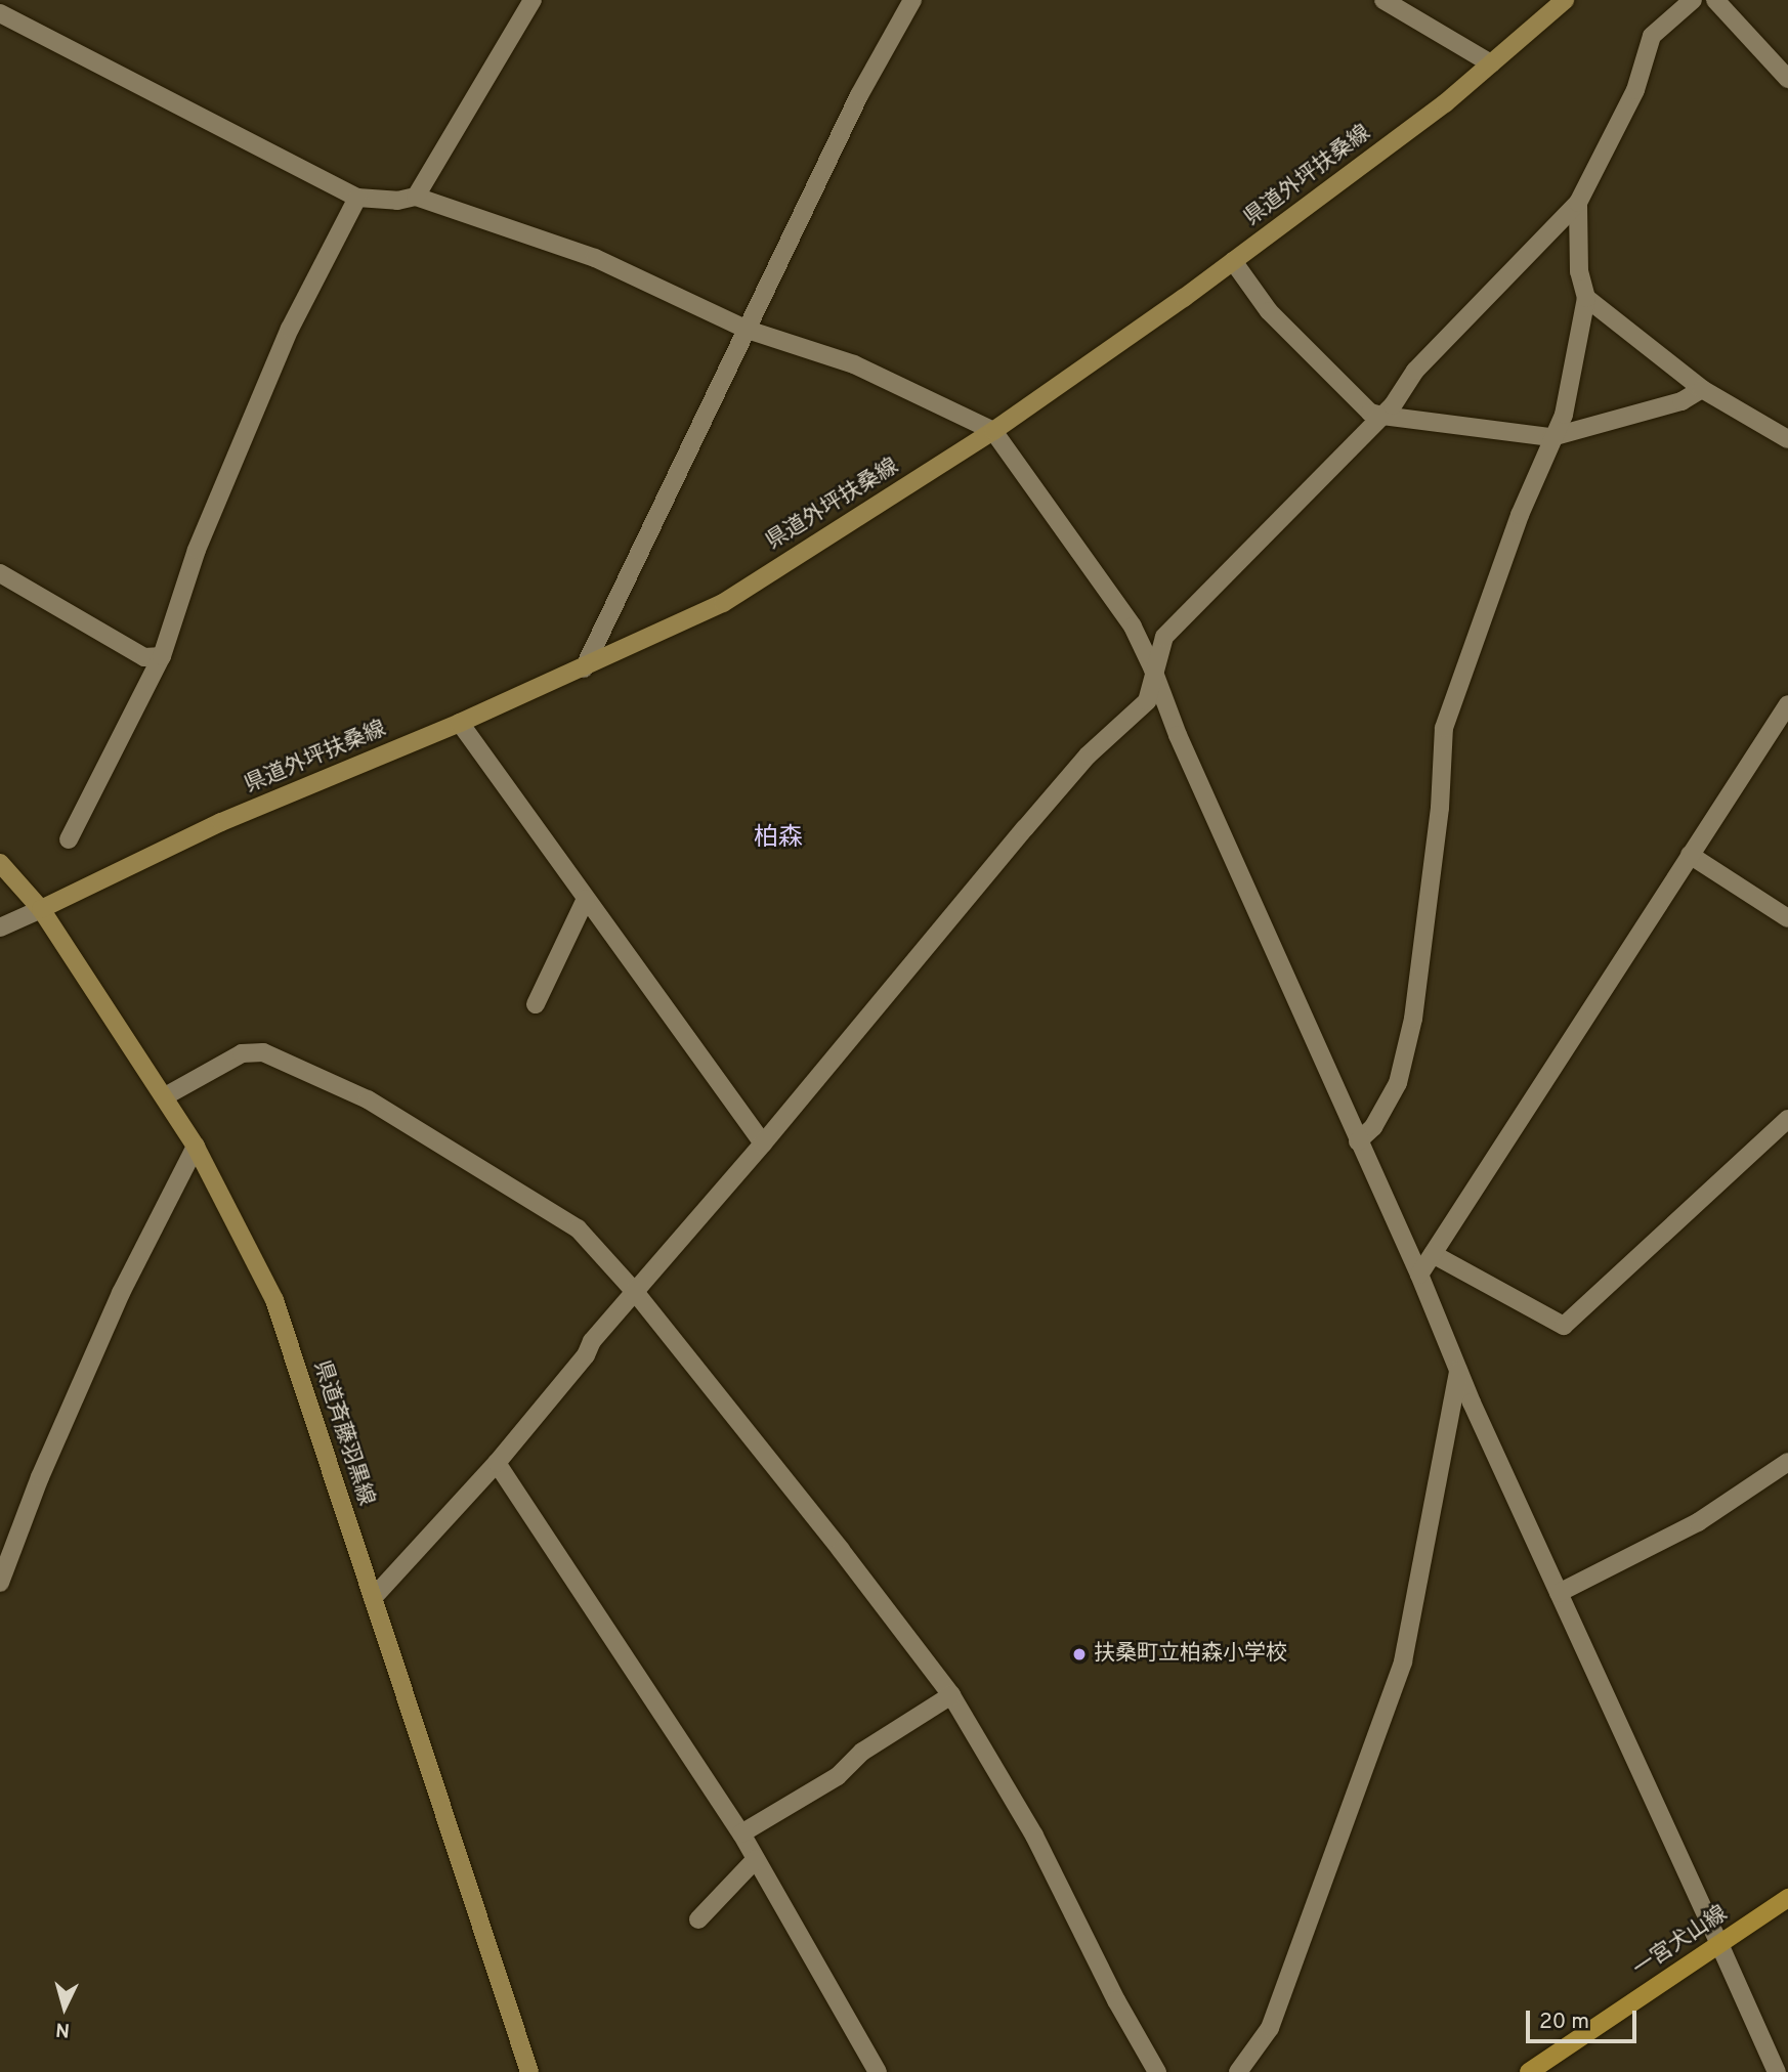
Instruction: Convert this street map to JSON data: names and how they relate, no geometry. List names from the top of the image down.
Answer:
{
  "streets": {
    "main road": ["県道外坪扶桑線", "県道斉藤羽黒線", "一宮犬山線"]
  },
  "crossings": [
    ["県道外坪扶桑線", "県道斉藤羽黒線"]
  ],
  "districts": ["柏森"],
  "places": ["扶桑町立柏森小学校"],
  "scale_bar": "20 m",
  "north": "bottom"
}
